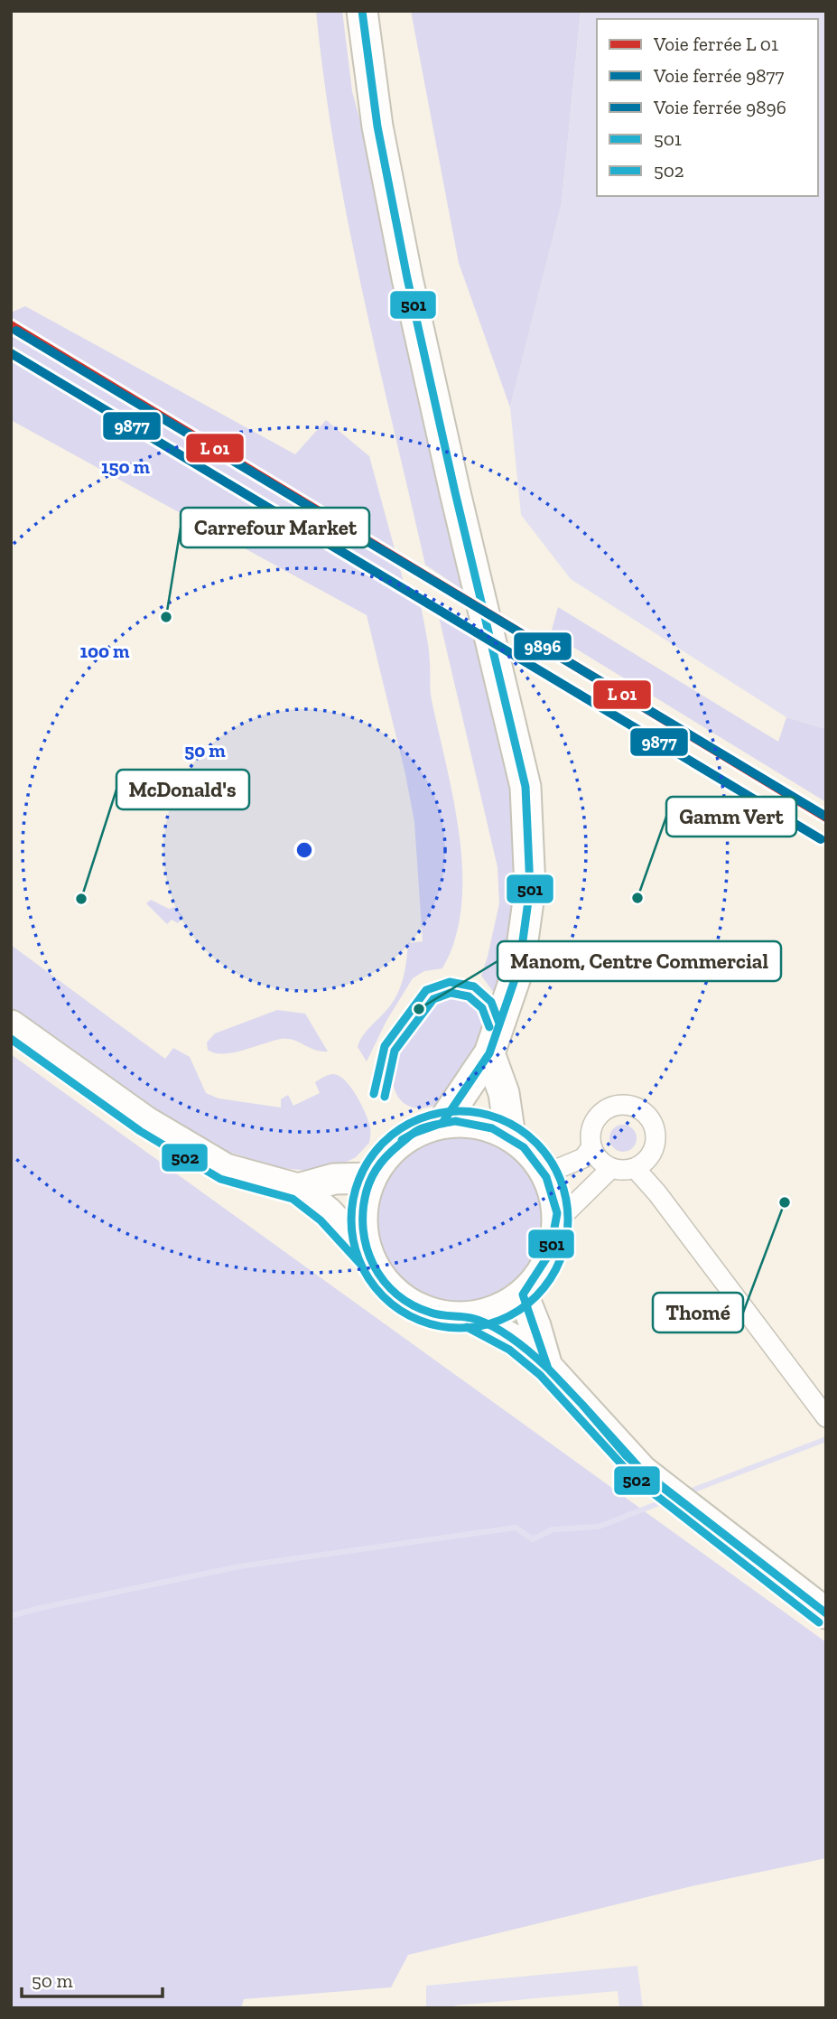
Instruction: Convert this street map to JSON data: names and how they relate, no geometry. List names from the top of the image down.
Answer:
{
  "places": [
    "Carrefour Market",
    "Gamm Vert",
    "McDonald's",
    "Manom, Centre Commercial",
    "Thomé"
  ],
  "lines": [
    "transit line 501",
    "rail line 9896",
    "rail line 9877",
    "transit line 502"
  ],
  "legend": [
    "Voie ferrée L 01",
    "Voie ferrée 9877",
    "Voie ferrée 9896",
    "501",
    "502"
  ],
  "scale_bar": "50 m",
  "rings": ["150 m", "100 m", "50 m"]
}
